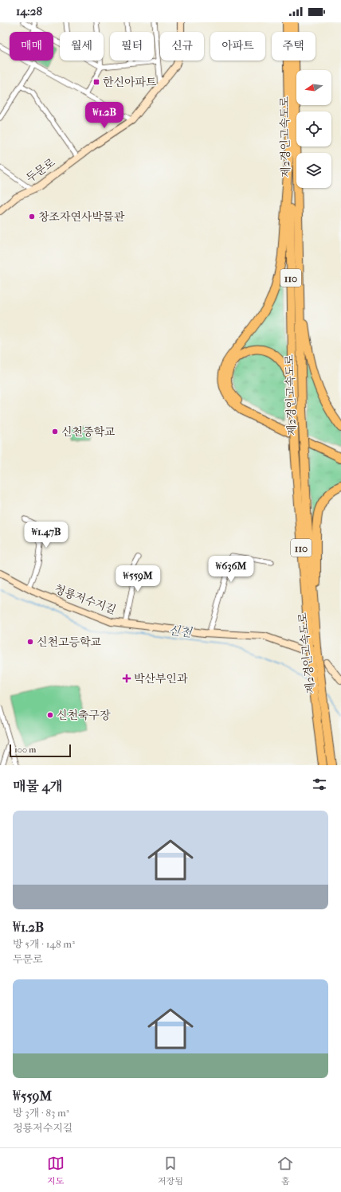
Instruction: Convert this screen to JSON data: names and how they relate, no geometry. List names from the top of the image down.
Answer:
{
  "streets": {
    "highway": ["제2경인고속도로", "110"],
    "street": ["두문로", "청룡저수지길"]
  },
  "water": ["신천"],
  "places": {
    "transit": ["한신아파트"],
    "other": [
      "창조자연사박물관",
      "신천중학교",
      "신천고등학교",
      "신천축구장"
    ],
    "health": ["박산부인과"]
  },
  "scale_bar": "100 m",
  "north": "left",
  "page": {
    "status": "14:28",
    "chip": [
      "매매",
      "월세",
      "필터",
      "신규",
      "아파트",
      "주택"
    ],
    "price": [
      "₩1.2B",
      "₩1.47B",
      "₩636M",
      "₩559M"
    ],
    "scale": "100 m",
    "heading": "매물 4개",
    "list": [
      {
        "name": "₩1.2B",
        "note": "방 5개 · 148 m² · 두문로"
      },
      {
        "name": "₩559M",
        "note": "방 3개 · 83 m² · 청룡저수지길"
      }
    ],
    "tabs": ["지도", "저장됨", "홈"]
  }
}
